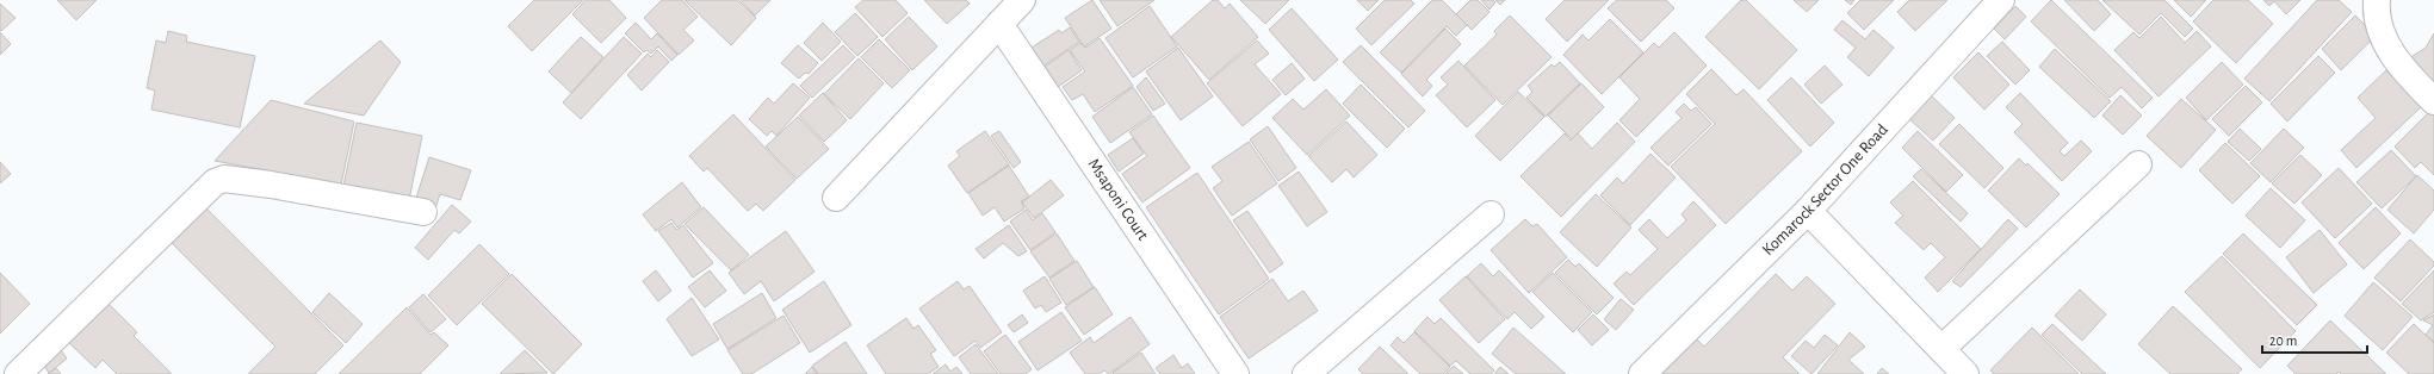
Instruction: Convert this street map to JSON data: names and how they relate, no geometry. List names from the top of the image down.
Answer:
{
  "streets": {
    "street": ["Komarock Sector One Road", "Msaponi Court"]
  },
  "scale_bar": "20 m"
}
